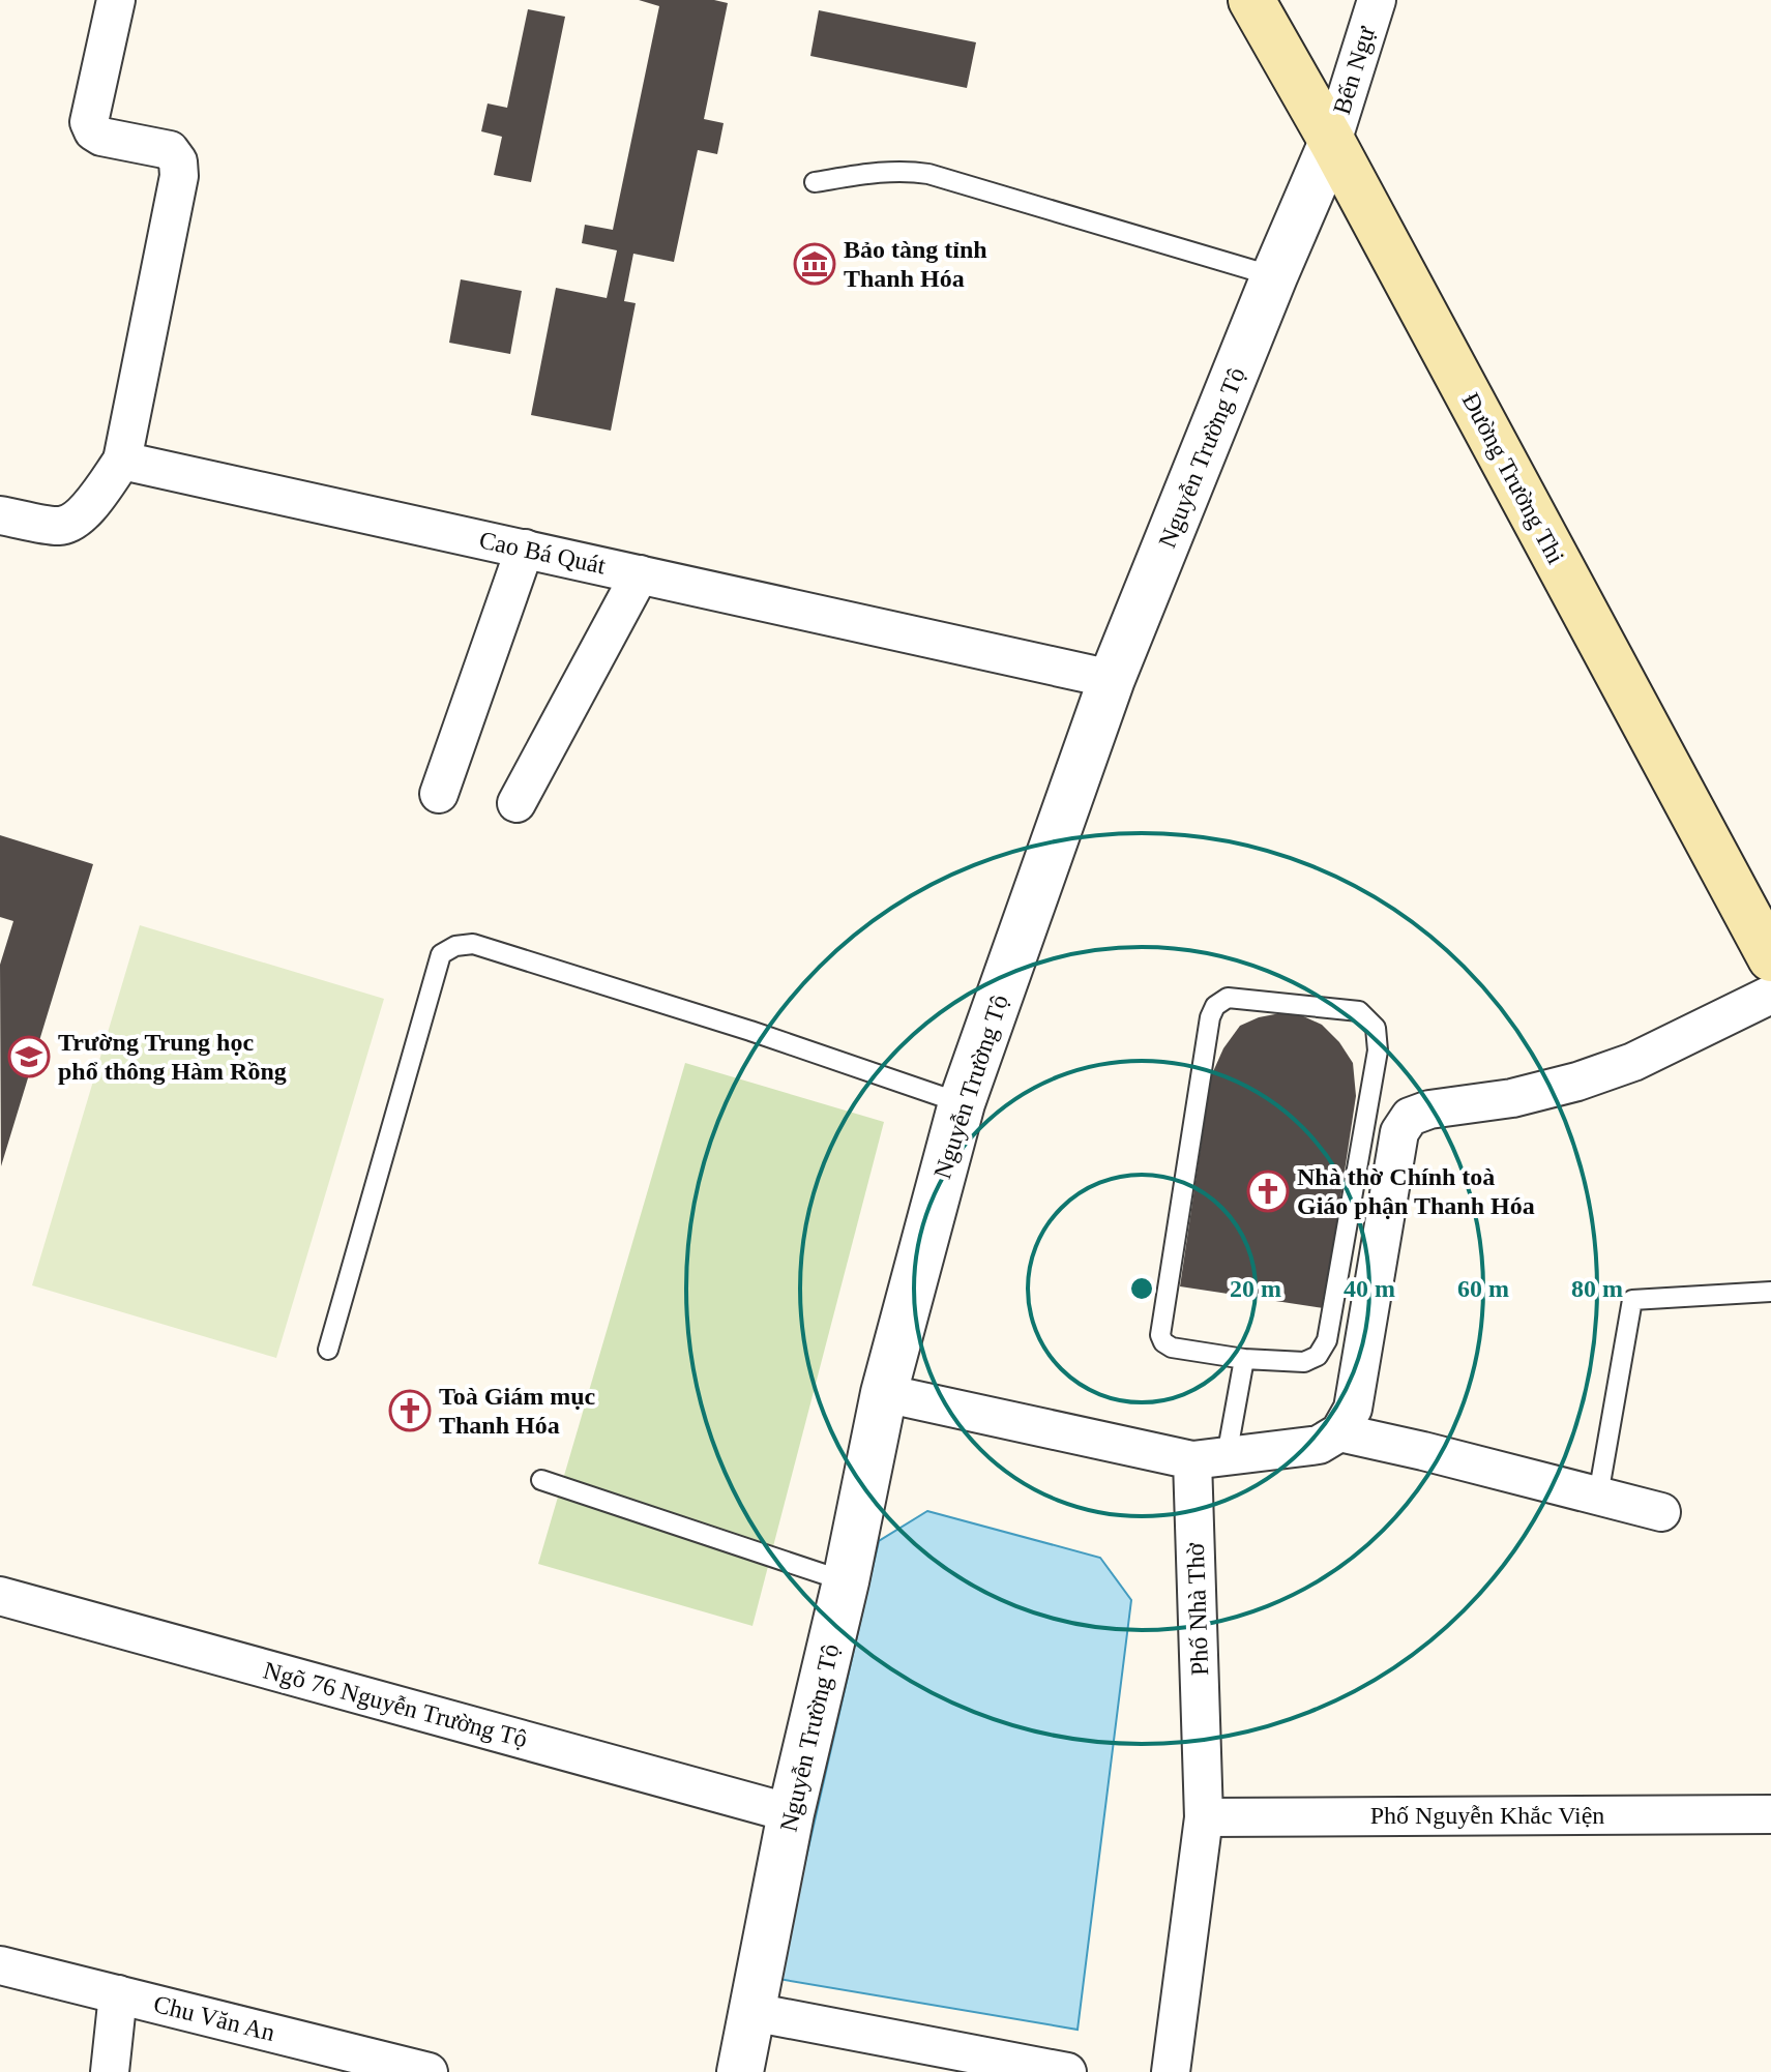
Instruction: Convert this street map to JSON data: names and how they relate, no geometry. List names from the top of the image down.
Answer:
{
  "streets": {
    "main road": ["Đường Trường Thi"],
    "street": [
      "Bến Ngự",
      "Nguyễn Trường Tộ",
      "Cao Bá Quát",
      "Phố Nhà Thờ",
      "Ngõ 76 Nguyễn Trường Tộ",
      "Phố Nguyễn Khắc Viện",
      "Chu Văn An"
    ]
  },
  "crossings": [
    ["Bến Ngự", "Nguyễn Trường Tộ"],
    ["Bến Ngự", "Đường Trường Thi"],
    ["Nguyễn Trường Tộ", "Đường Trường Thi"],
    ["Nguyễn Trường Tộ", "Cao Bá Quát"],
    ["Nguyễn Trường Tộ", "Ngõ 76 Nguyễn Trường Tộ"],
    ["Phố Nhà Thờ", "Phố Nguyễn Khắc Viện"]
  ],
  "places": {
    "museum": ["Bảo tàng tỉnh Thanh Hóa"],
    "school or university": ["Trường Trung học phổ thông Hàm Rồng"],
    "church": ["Nhà thờ Chính toà Giáo phận Thanh Hóa", "Toà Giám mục Thanh Hóa"]
  },
  "rings": [
    "20 m",
    "40 m",
    "60 m",
    "80 m"
  ]
}
